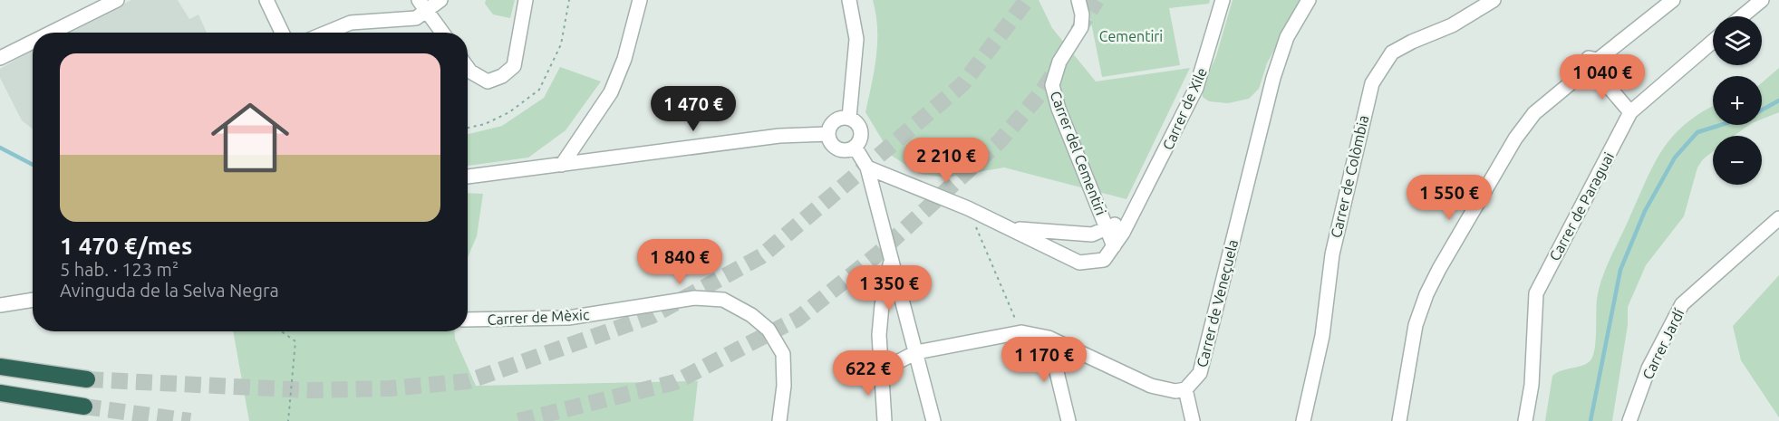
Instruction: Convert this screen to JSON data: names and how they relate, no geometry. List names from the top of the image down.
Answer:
{
  "streets": {
    "street": [
      "Carrer de Xile",
      "Carrer del Cementiri",
      "Carrer de Colòmbia",
      "Carrer de Paraguai",
      "Carrer de Veneçuela",
      "Carrer de Mèxic",
      "Carrer Jardí"
    ]
  },
  "crossings": [
    ["Carrer de Xile", "Carrer del Cementiri"]
  ],
  "parks": ["Cementiri"],
  "page": {
    "map_buttons": ["+", "−"],
    "list": [
      {
        "name": "1 470 €/mes",
        "note": "5 hab. · 123 m² · Avinguda de la Selva Negra"
      }
    ],
    "price": [
      "1 040 €",
      "1 470 €",
      "2 210 €",
      "1 550 €",
      "1 840 €",
      "1 350 €",
      "1 170 €",
      "622 €"
    ]
  }
}
